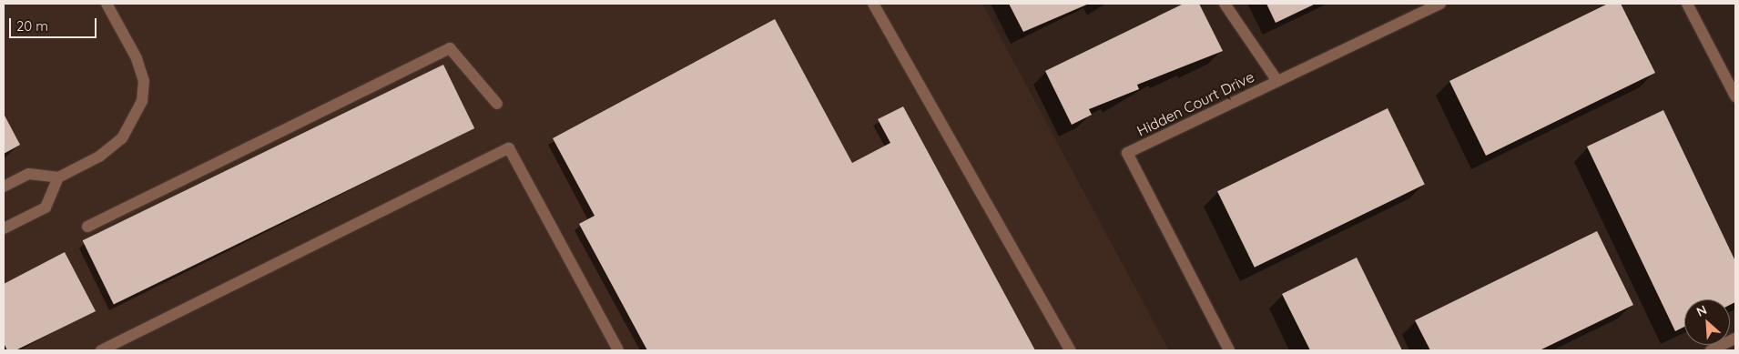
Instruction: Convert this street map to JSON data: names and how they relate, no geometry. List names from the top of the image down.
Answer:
{
  "streets": {
    "street": ["Hidden Court Drive"]
  },
  "scale_bar": "20 m",
  "north": "top left"
}
